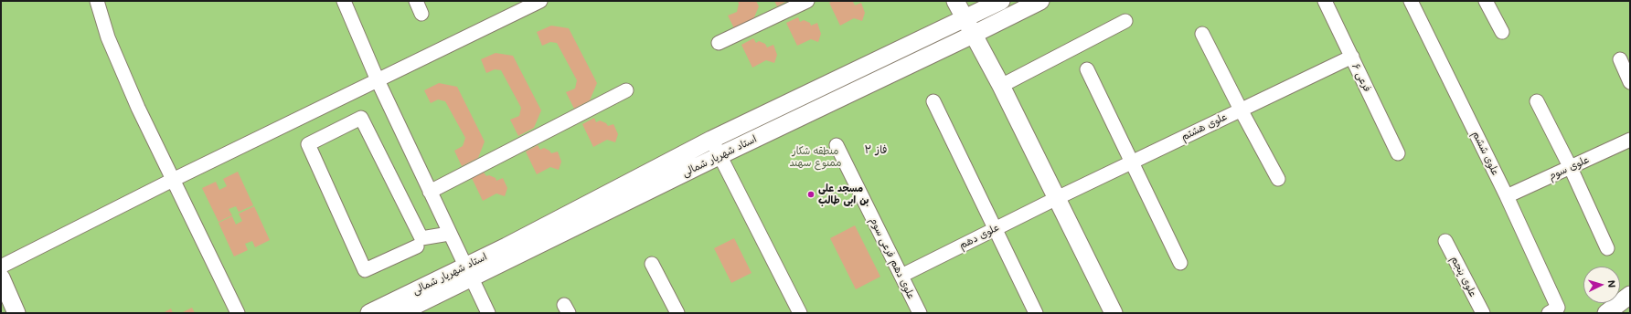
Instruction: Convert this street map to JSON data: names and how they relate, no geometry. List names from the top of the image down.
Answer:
{
  "streets": {
    "street": [
      "فرعی ۶",
      "علوی هشتم",
      "علوی ششم",
      "استاد شهریار شمالی",
      "علوی سوم",
      "علوی دهم",
      "علوی دهم فرعی سوم",
      "علوی پنجم"
    ]
  },
  "crossings": [
    ["فرعی ۶", "علوی هشتم"],
    ["علوی هشتم", "علوی دهم"],
    ["علوی ششم", "علوی سوم"],
    ["علوی دهم", "علوی دهم فرعی سوم"]
  ],
  "districts": ["فاز ۲"],
  "parks": ["منطقه شکار ممنوع سهند"],
  "places": ["مسجد علی بن ابی طالب"],
  "north": "right"
}
